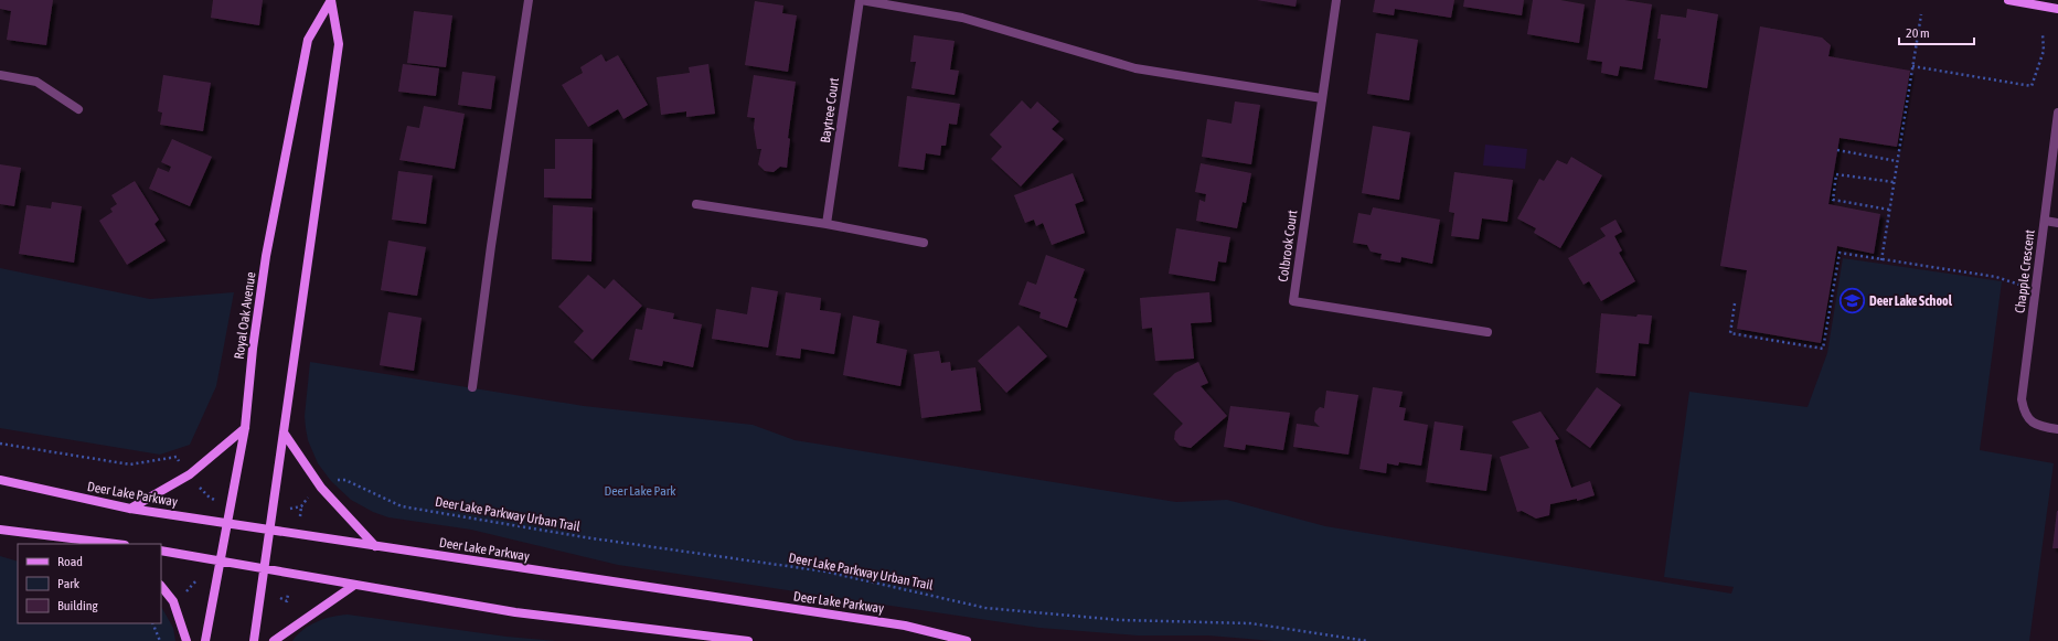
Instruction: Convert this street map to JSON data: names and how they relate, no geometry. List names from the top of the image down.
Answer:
{
  "streets": {
    "main road": ["Royal Oak Avenue", "Deer Lake Parkway"],
    "street": ["Baytree Court", "Colbrook Court", "Chapple Crescent"],
    "path": ["Deer Lake Parkway Urban Trail"]
  },
  "crossings": [
    ["Royal Oak Avenue", "Deer Lake Parkway"]
  ],
  "parks": ["Deer Lake Park"],
  "places": {
    "school or university": ["Deer Lake School"]
  },
  "legend": ["Road", "Park", "Building"],
  "scale_bar": "20 m"
}
